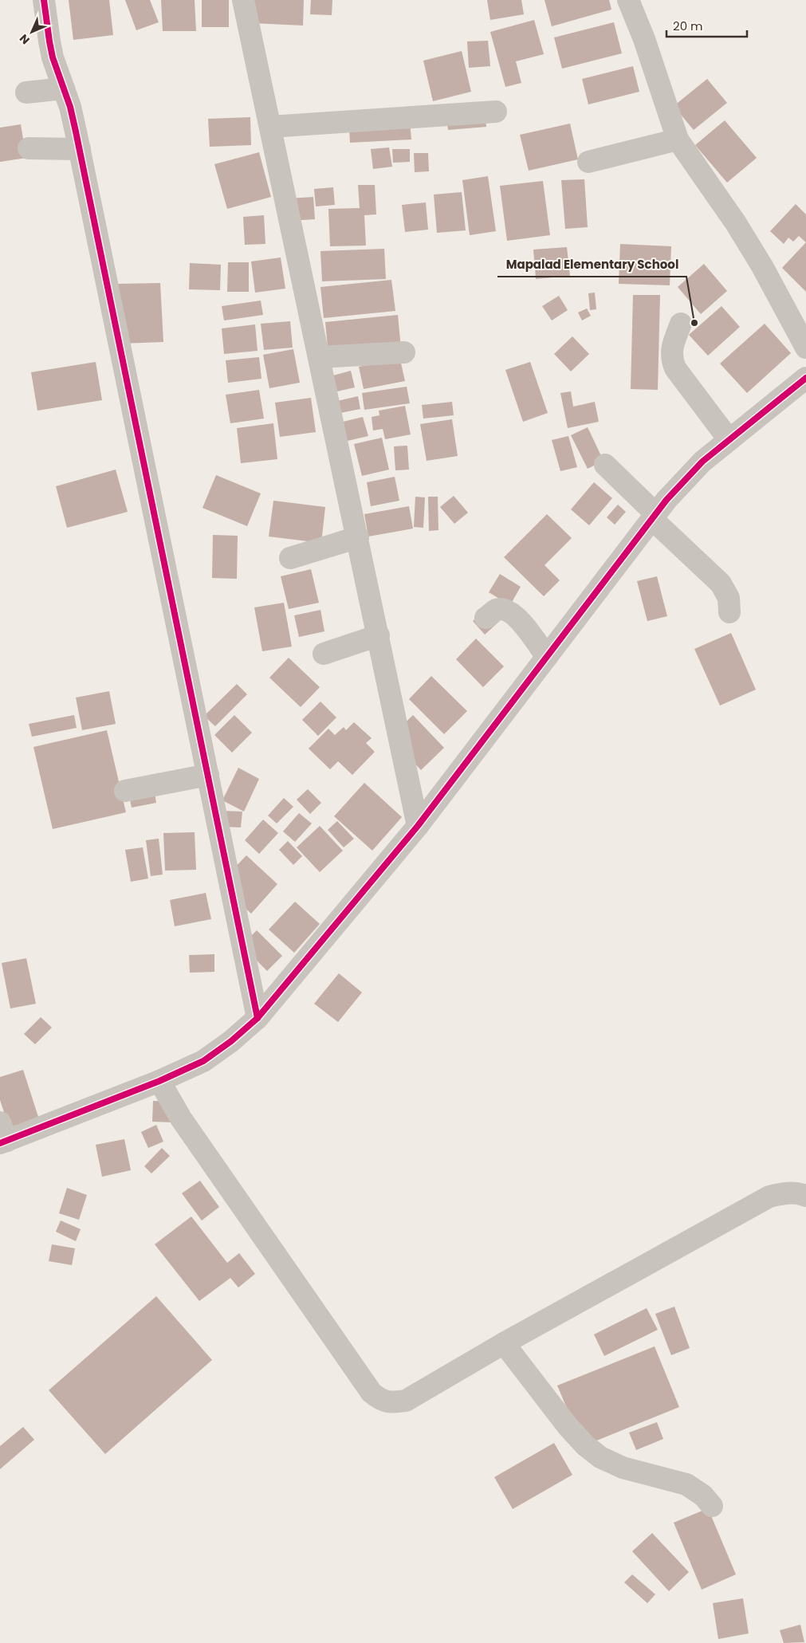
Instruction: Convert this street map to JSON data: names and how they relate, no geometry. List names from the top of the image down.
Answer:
{
  "places": ["Mapalad Elementary School"],
  "scale_bar": "20 m",
  "north": "bottom left"
}
